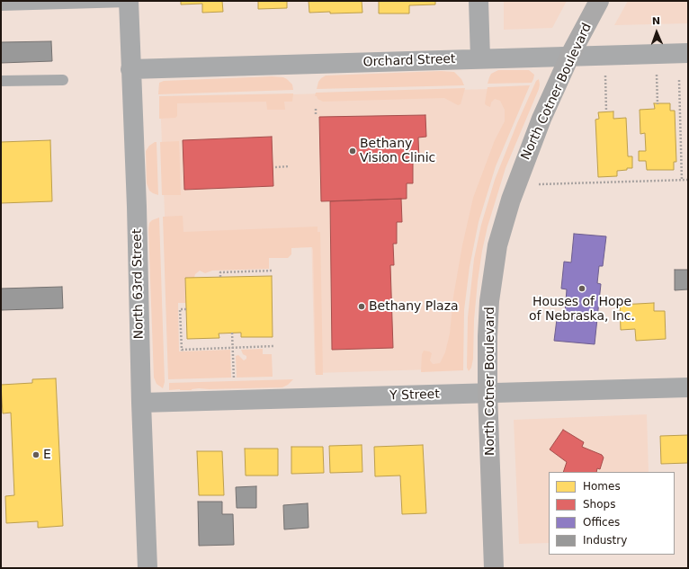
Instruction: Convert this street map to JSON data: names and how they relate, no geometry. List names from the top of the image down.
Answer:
{
  "streets": {
    "main road": ["North Cotner Boulevard"],
    "street": ["Orchard Street", "North 63rd Street", "Y Street"]
  },
  "crossings": [
    ["Orchard Street", "North Cotner Boulevard"],
    ["Orchard Street", "North 63rd Street"],
    ["North Cotner Boulevard", "Y Street"],
    ["North 63rd Street", "Y Street"]
  ],
  "places": [
    "Bethany Vision Clinic",
    "Houses of Hope of Nebraska, Inc.",
    "Bethany Plaza",
    "E"
  ],
  "legend": [
    "Homes",
    "Shops",
    "Offices",
    "Industry"
  ],
  "north": "top"
}
